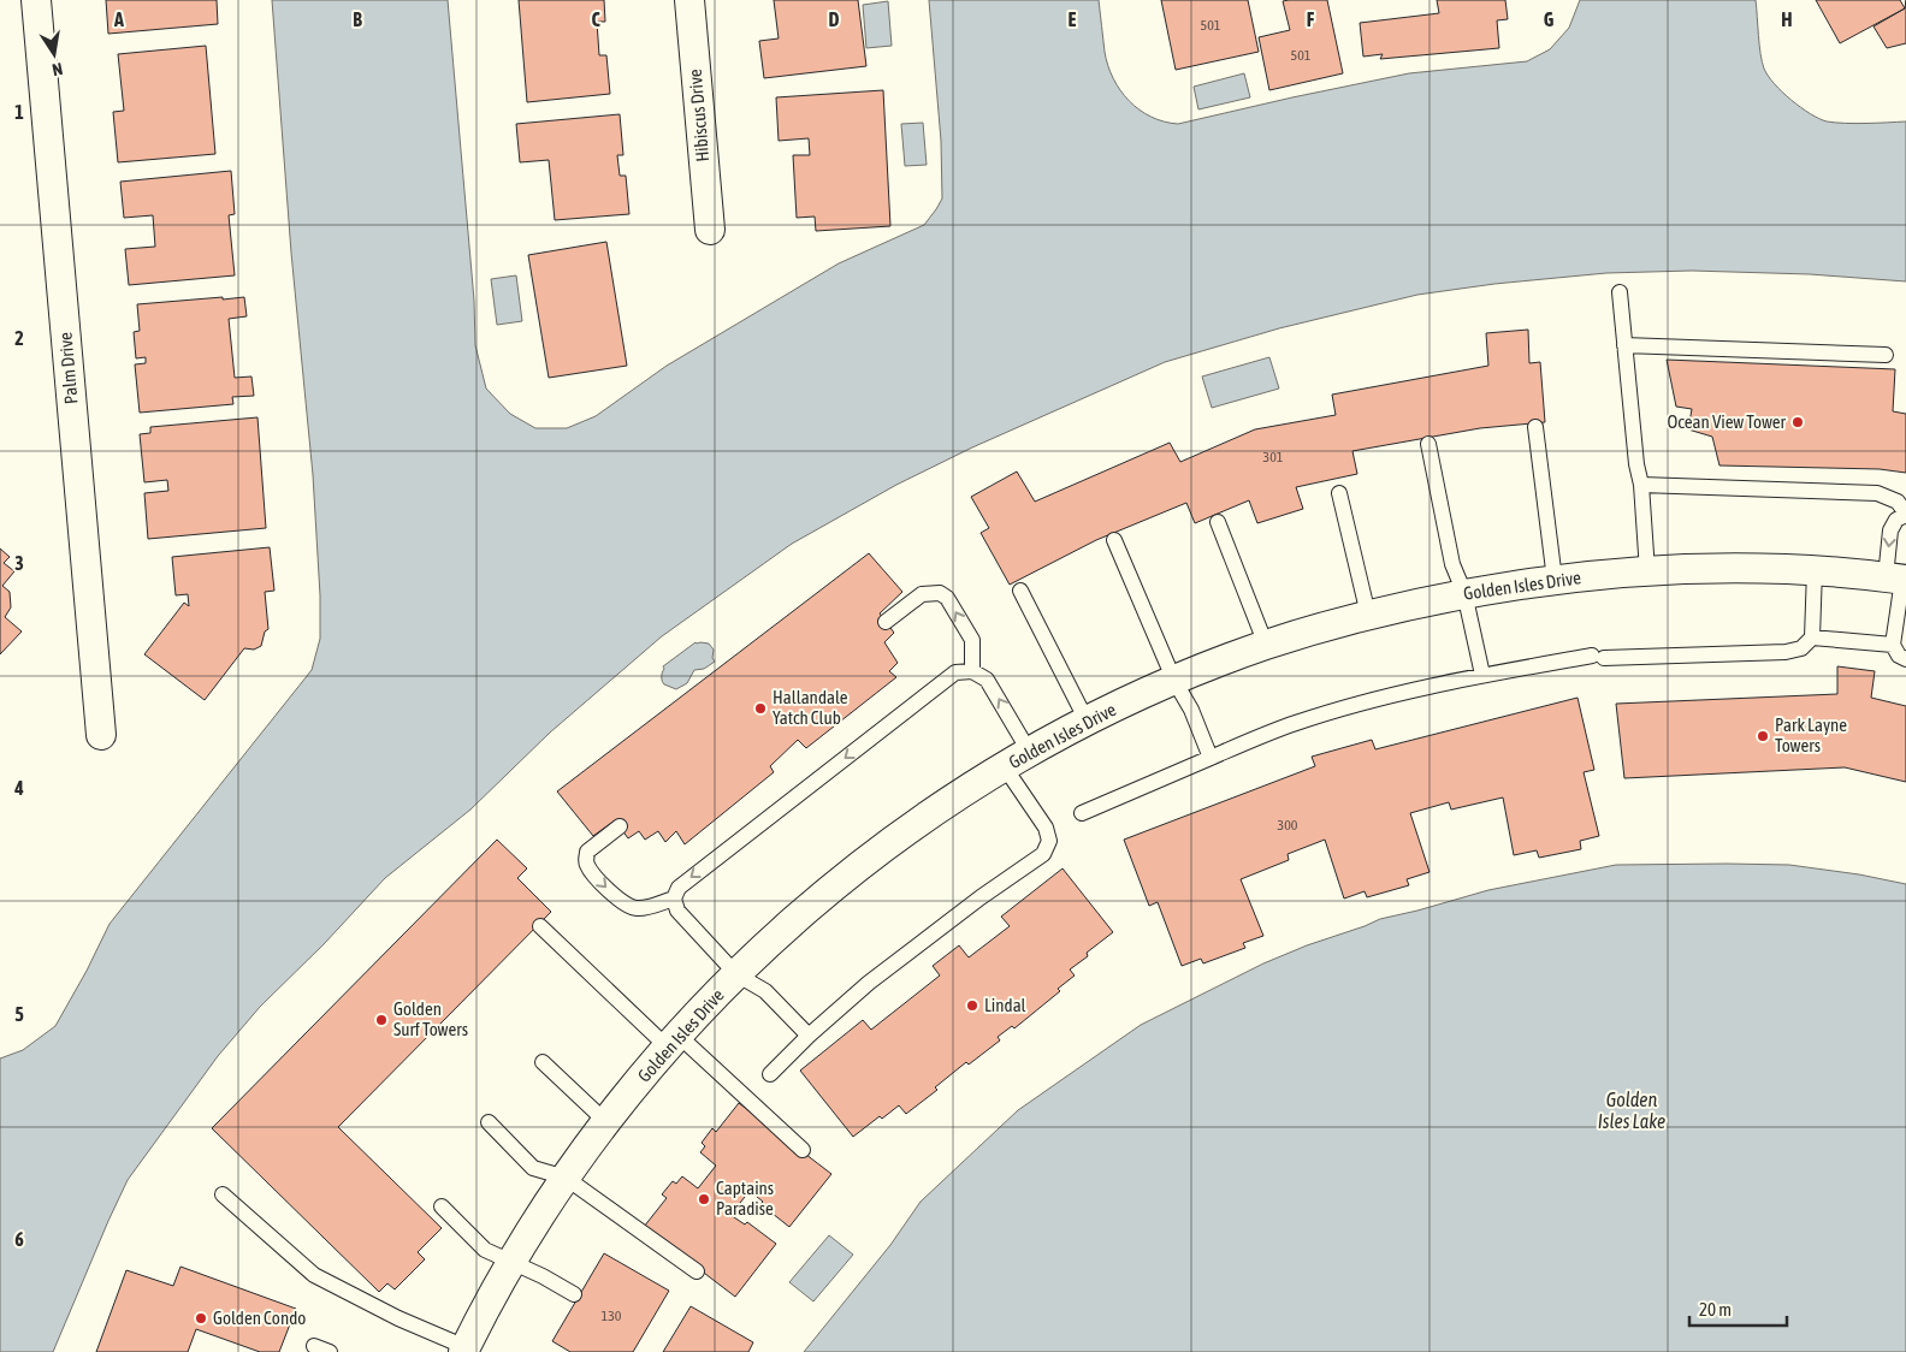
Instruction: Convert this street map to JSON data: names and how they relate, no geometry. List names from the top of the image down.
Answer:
{
  "streets": {
    "street": ["Hibiscus Drive", "Palm Drive", "Golden Isles Drive"]
  },
  "water": ["Golden Isles Lake"],
  "places": [
    "Ocean View Tower",
    "Hallandale Yatch Club",
    "Park Layne Towers",
    "Lindal",
    "Golden Surf Towers",
    "Captains Paradise",
    "Golden Condo"
  ],
  "house_numbers": [
    "501",
    "501",
    "301",
    "300",
    "130"
  ],
  "scale_bar": "20 m",
  "north": "bottom",
  "grid": {
    "columns": [
      "A",
      "B",
      "C",
      "D",
      "E",
      "F",
      "G",
      "H"
    ],
    "rows": [
      "1",
      "2",
      "3",
      "4",
      "5",
      "6"
    ]
  }
}
